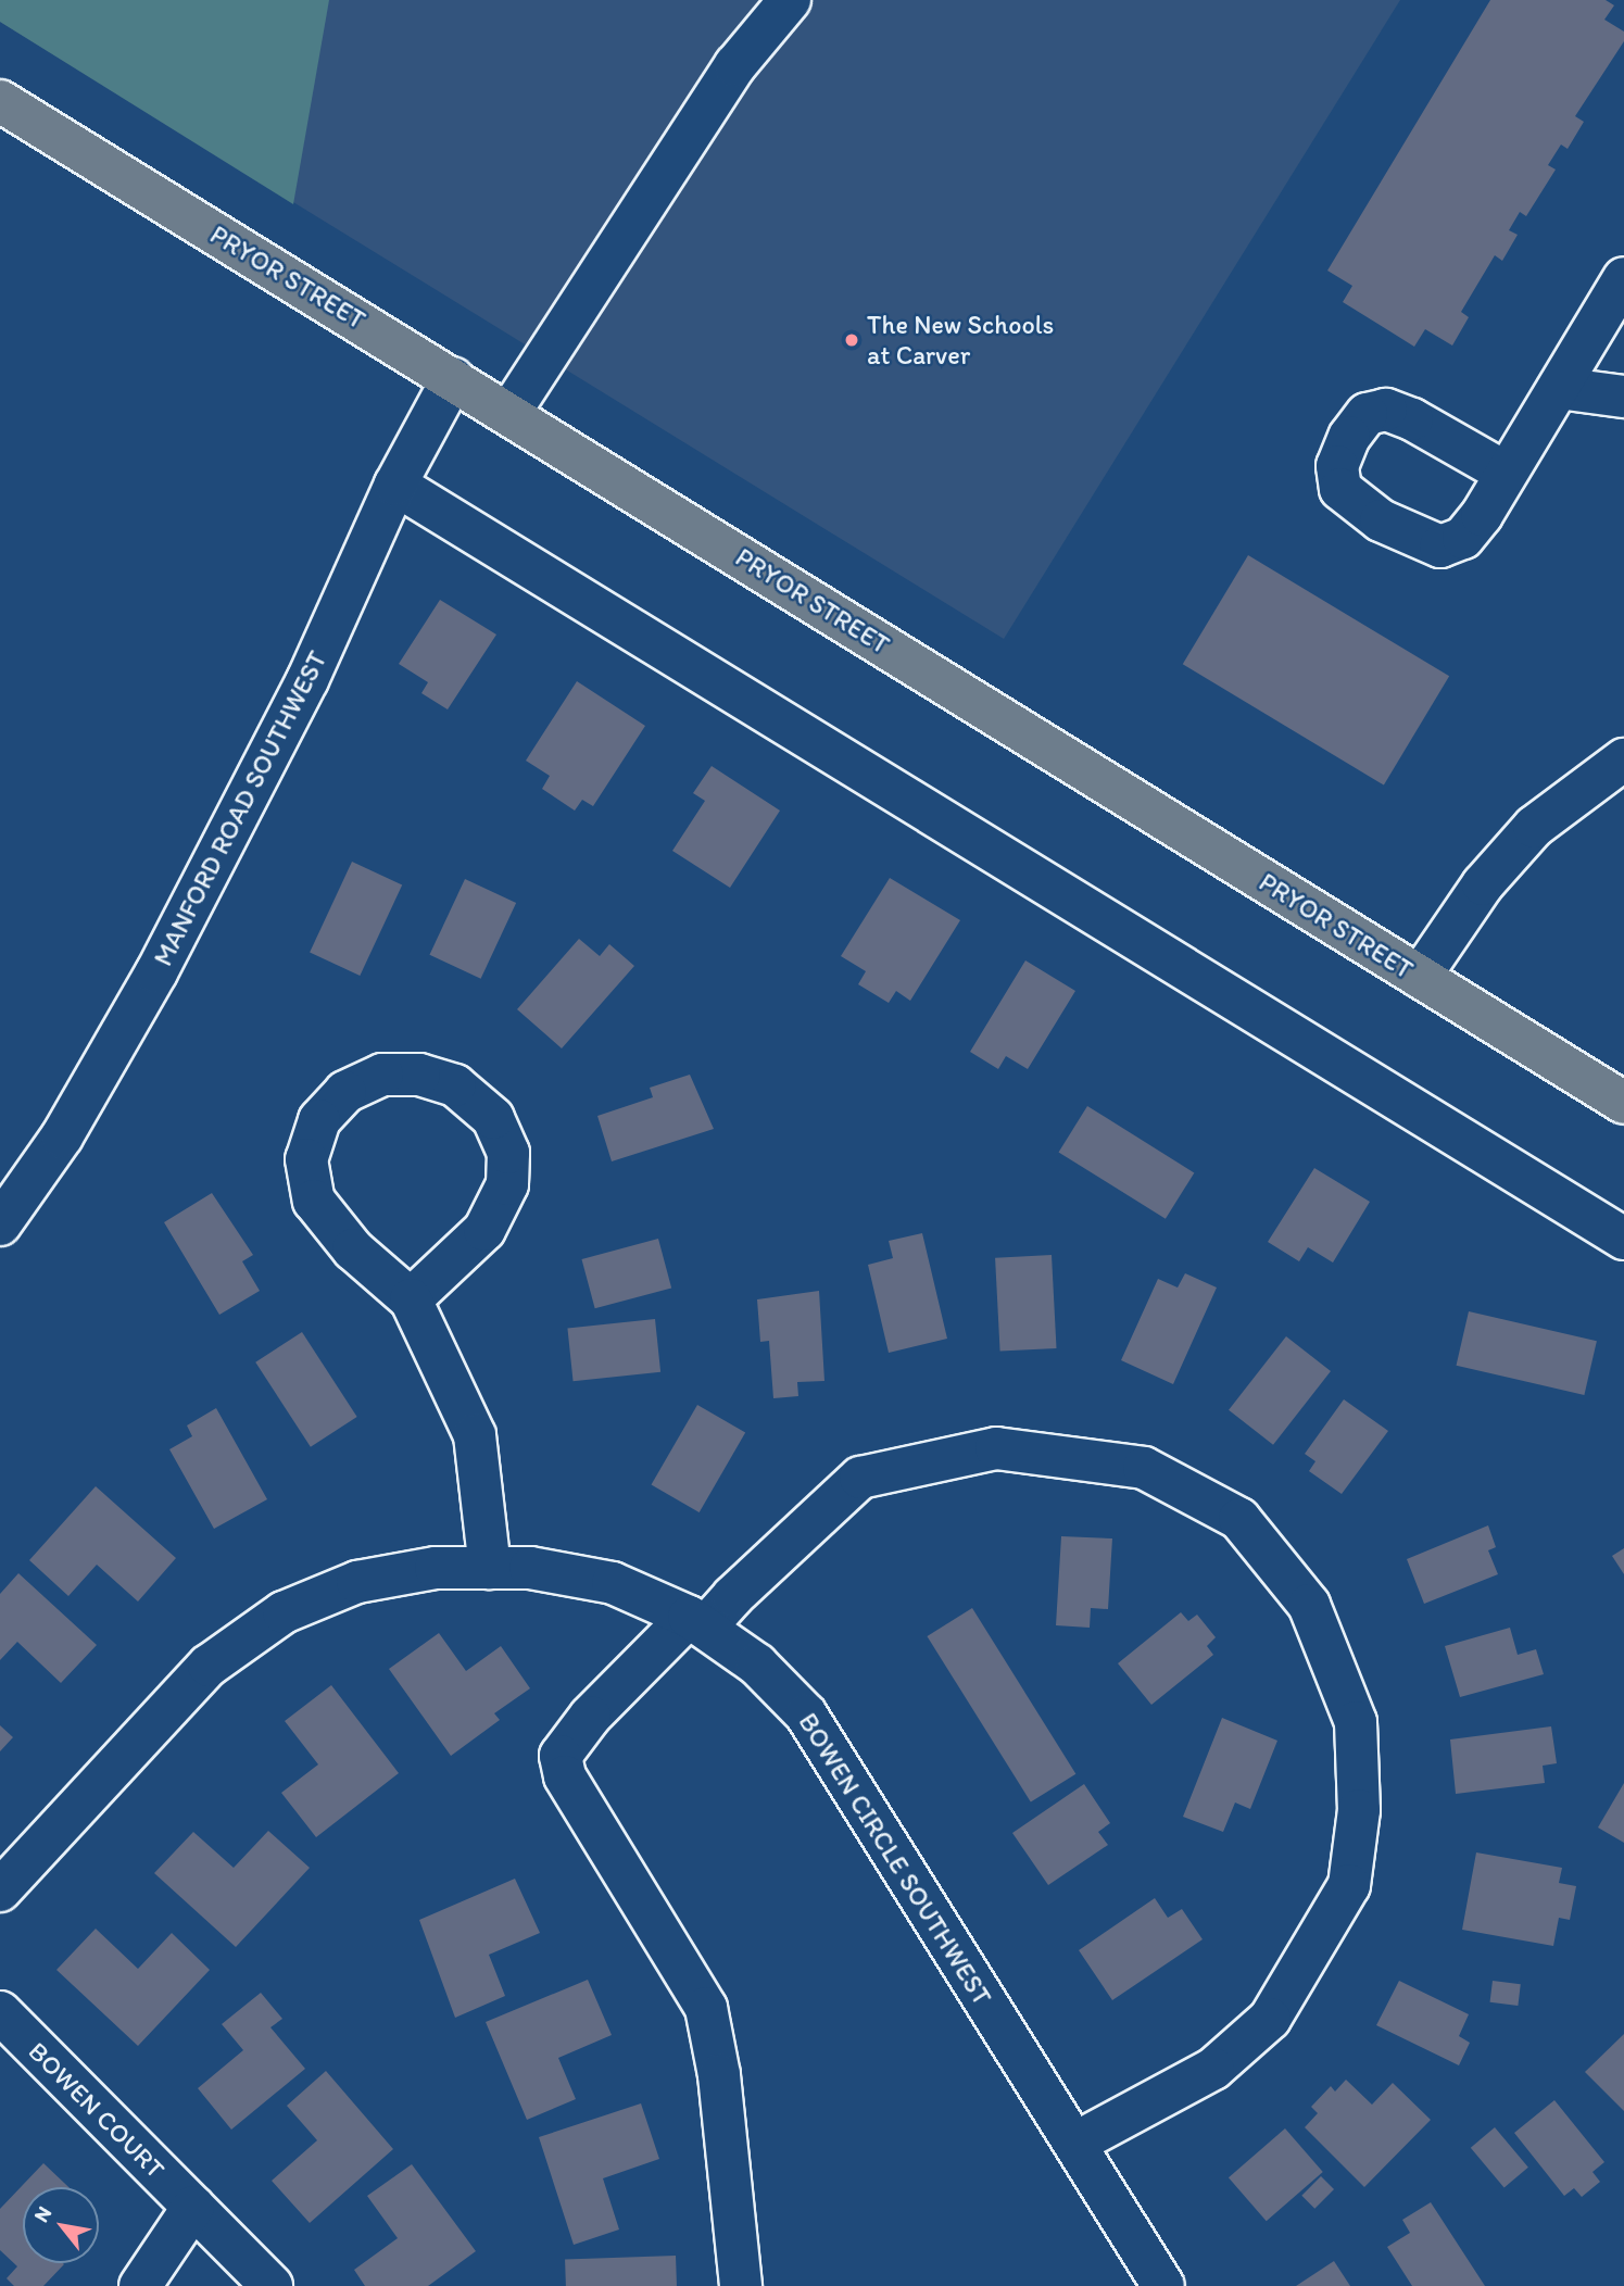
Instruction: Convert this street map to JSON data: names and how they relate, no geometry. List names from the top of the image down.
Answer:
{
  "streets": {
    "main road": ["PRYOR STREET"],
    "street": ["MANFORD ROAD SOUTHWEST", "BOWEN CIRCLE SOUTHWEST", "BOWEN COURT"]
  },
  "crossings": [
    ["PRYOR STREET", "MANFORD ROAD SOUTHWEST"]
  ],
  "places": ["The New Schools at Carver"],
  "north": "top left"
}
